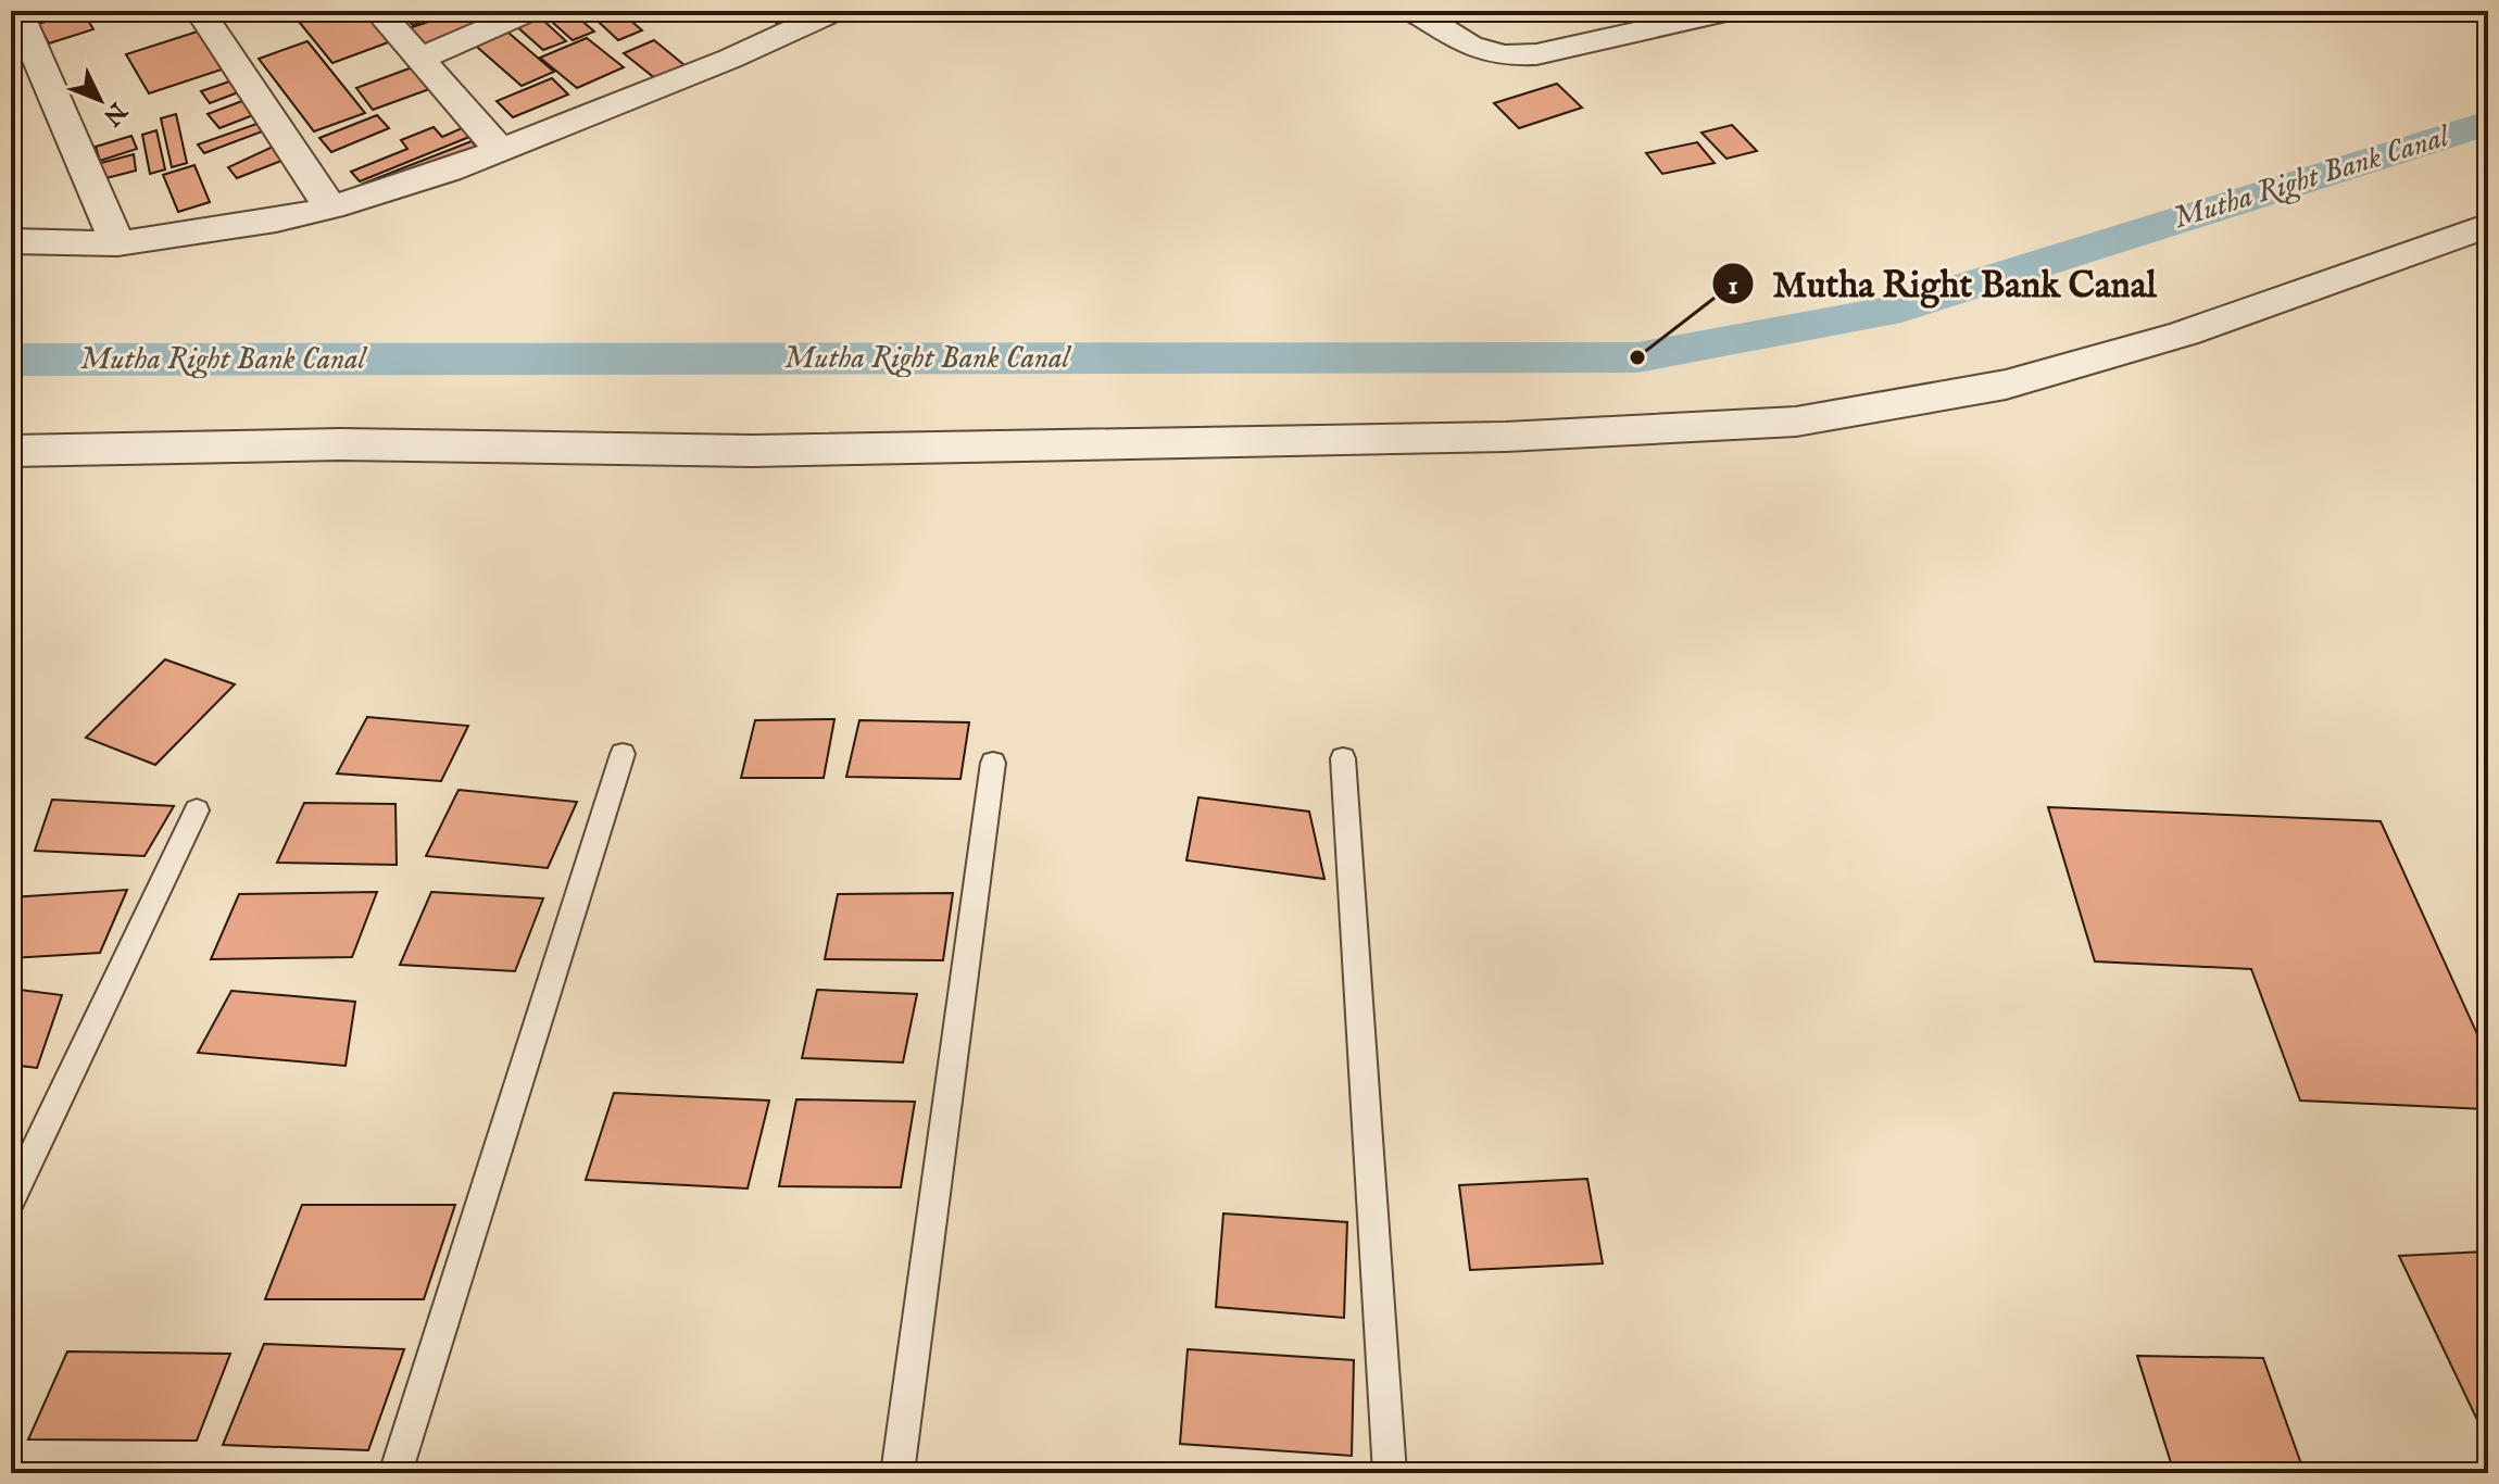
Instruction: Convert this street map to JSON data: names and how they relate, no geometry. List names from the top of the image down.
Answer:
{
  "water": ["Mutha Right Bank Canal"],
  "places": ["Mutha Right Bank Canal"],
  "north": "bottom right"
}
